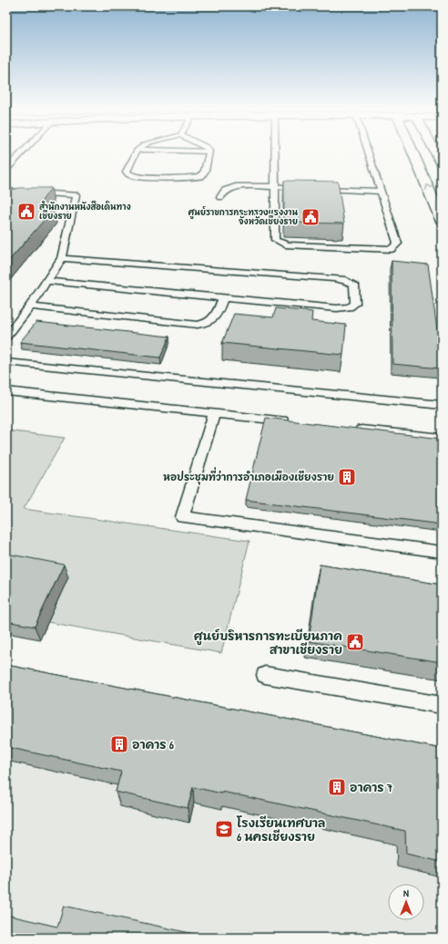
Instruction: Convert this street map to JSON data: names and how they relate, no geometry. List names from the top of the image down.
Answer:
{
  "places": {
    "public building": ["สำนักงานหนังสือเดินทาง เชียงราย", "ศูนย์ราชการกระทรวงแรงงาน จังหวัดเชียงราย", "ศูนย์บริหารการทะเบียนภาค สาขาเชียงราย"],
    "building": ["หอประชุมที่ว่าการอำเภอเมืองเชียงราย", "อาคาร 6", "อาคาร 7"],
    "school or university": ["โรงเรียนเทศบาล 6 นครเชียงราย"]
  },
  "north": "top"
}
